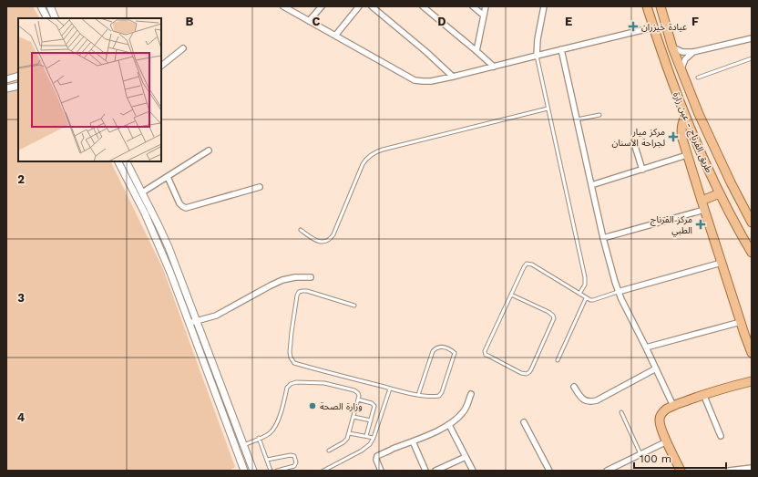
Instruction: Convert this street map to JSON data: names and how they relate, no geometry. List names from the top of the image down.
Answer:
{
  "streets": {
    "main road": ["طريق الفرناج - عين زارة"]
  },
  "places": {
    "health": ["عيادة خيزران", "مركز ميار لجراحة الأسنان", "مركز الفرناج الطبي"],
    "other": ["وزارة الصحة"]
  },
  "scale_bar": "100 m",
  "grid": {
    "columns": [
      "B",
      "C",
      "D",
      "E",
      "F"
    ],
    "rows": ["2", "3", "4"]
  }
}
